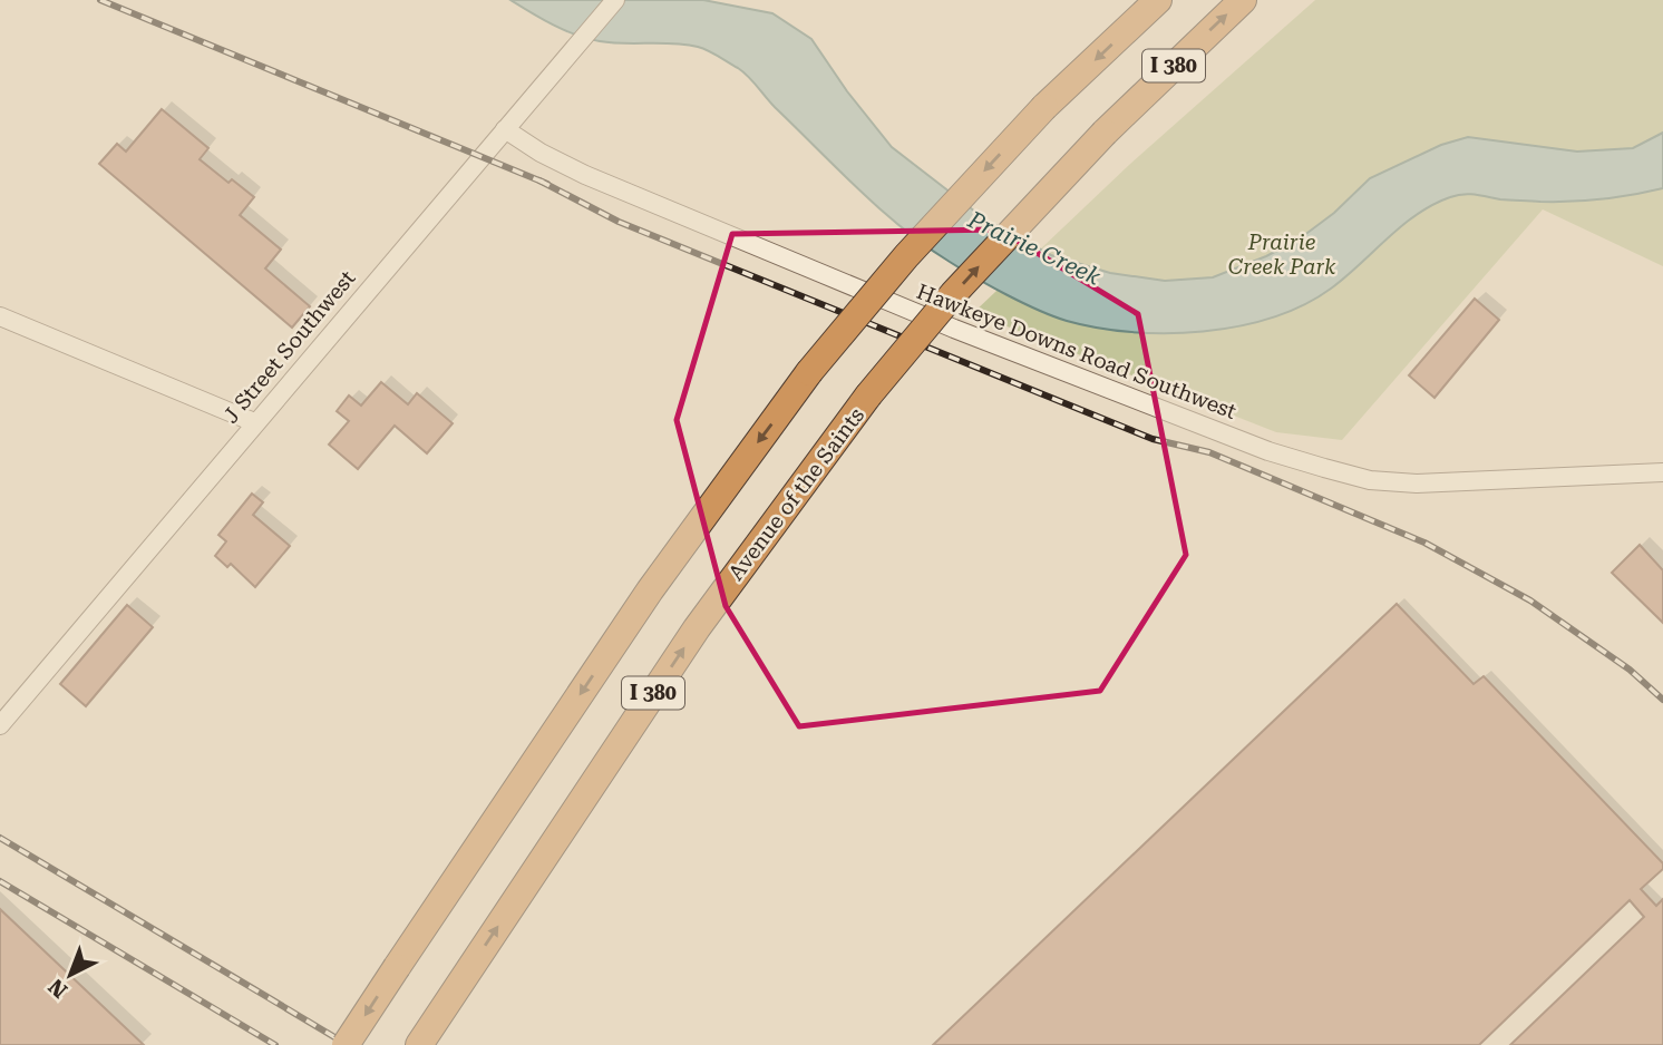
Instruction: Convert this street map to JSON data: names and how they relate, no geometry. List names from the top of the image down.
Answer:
{
  "streets": {
    "highway": ["I 380", "Avenue of the Saints"],
    "street": ["J Street Southwest", "Hawkeye Downs Road Southwest"]
  },
  "crossings": [
    ["J Street Southwest", "Hawkeye Downs Road Southwest"]
  ],
  "water": ["Prairie Creek"],
  "parks": ["Prairie Creek Park"],
  "north": "bottom left"
}
